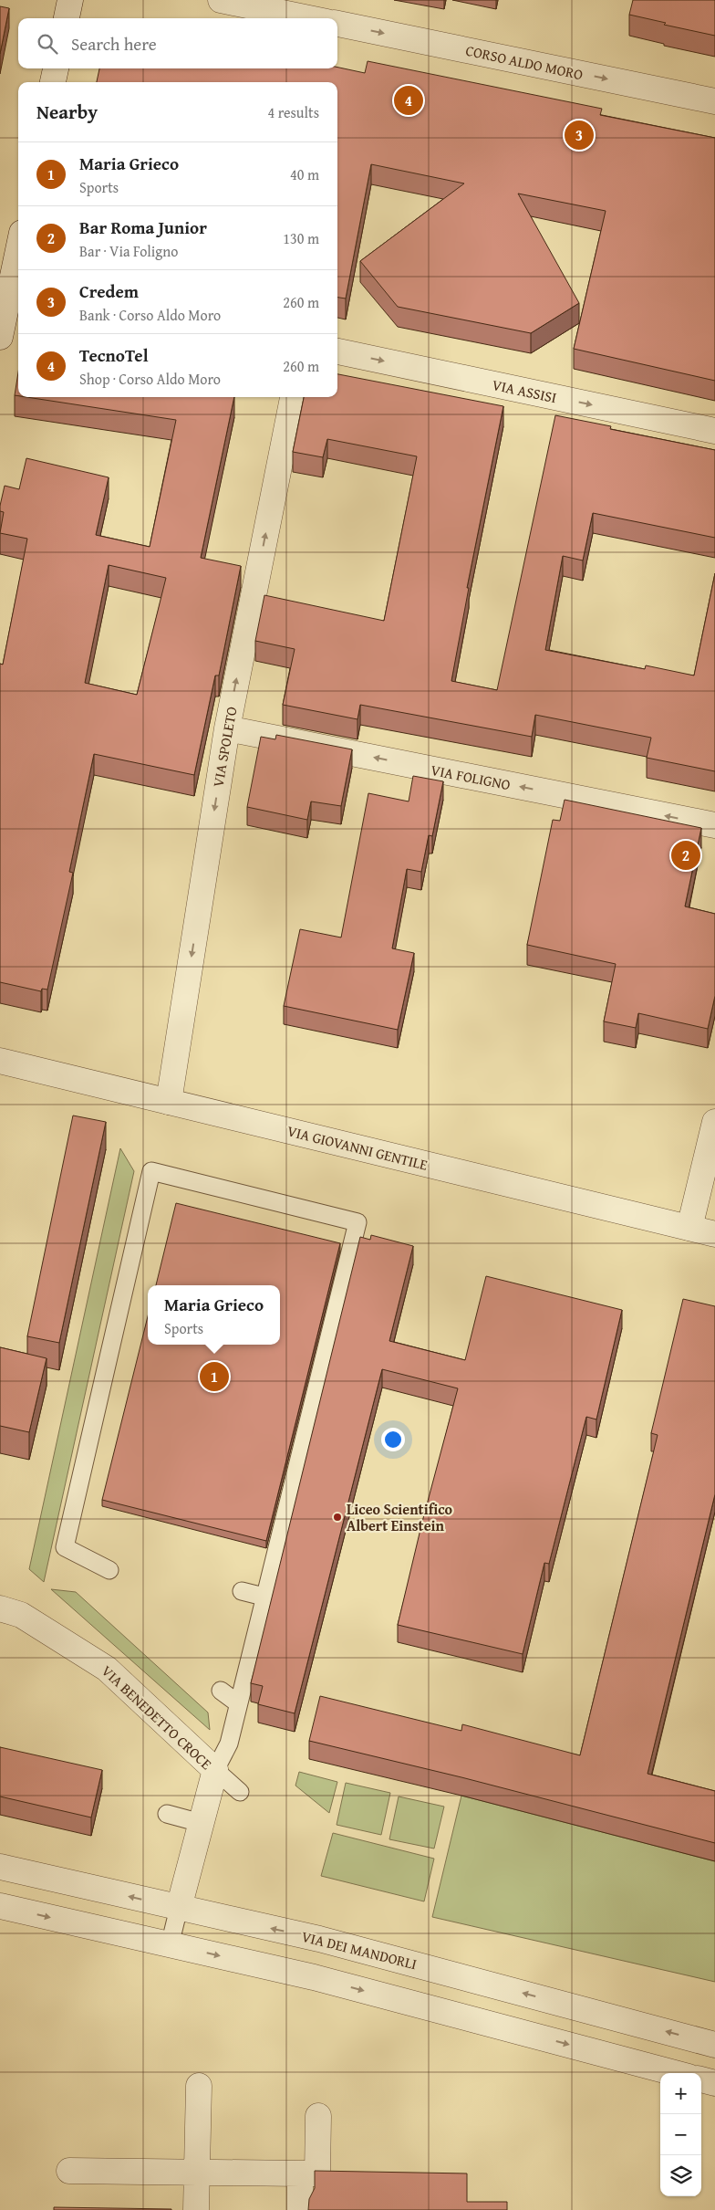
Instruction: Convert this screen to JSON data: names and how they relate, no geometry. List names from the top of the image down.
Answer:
{
  "streets": {
    "street": [
      "CORSO ALDO MORO",
      "VIA ASSISI",
      "VIA SPOLETO",
      "VIA FOLIGNO",
      "VIA GIOVANNI GENTILE",
      "VIA BENEDETTO CROCE",
      "VIA DEI MANDORLI"
    ]
  },
  "crossings": [
    ["VIA SPOLETO", "VIA FOLIGNO"],
    ["VIA SPOLETO", "VIA GIOVANNI GENTILE"],
    ["VIA BENEDETTO CROCE", "VIA DEI MANDORLI"]
  ],
  "one_way": ["CORSO ALDO MORO", "VIA ASSISI", "VIA FOLIGNO"],
  "places": ["Liceo Scientifico Albert Einstein"],
  "page": {
    "search": "Search here",
    "heading": ["Nearby", "4 results"],
    "pins": [
      "4",
      "3",
      "2",
      "1"
    ],
    "list": [
      {
        "mark": "1",
        "name": "Maria Grieco",
        "note": "Sports",
        "value": "40 m"
      },
      {
        "mark": "2",
        "name": "Bar Roma Junior",
        "note": "Bar · Via Foligno",
        "value": "130 m"
      },
      {
        "mark": "3",
        "name": "Credem",
        "note": "Bank · Corso Aldo Moro",
        "value": "260 m"
      },
      {
        "mark": "4",
        "name": "TecnoTel",
        "note": "Shop · Corso Aldo Moro",
        "value": "260 m"
      }
    ],
    "popup": ["Maria Grieco", "Sports"],
    "map_buttons": ["+", "−"]
  }
}
